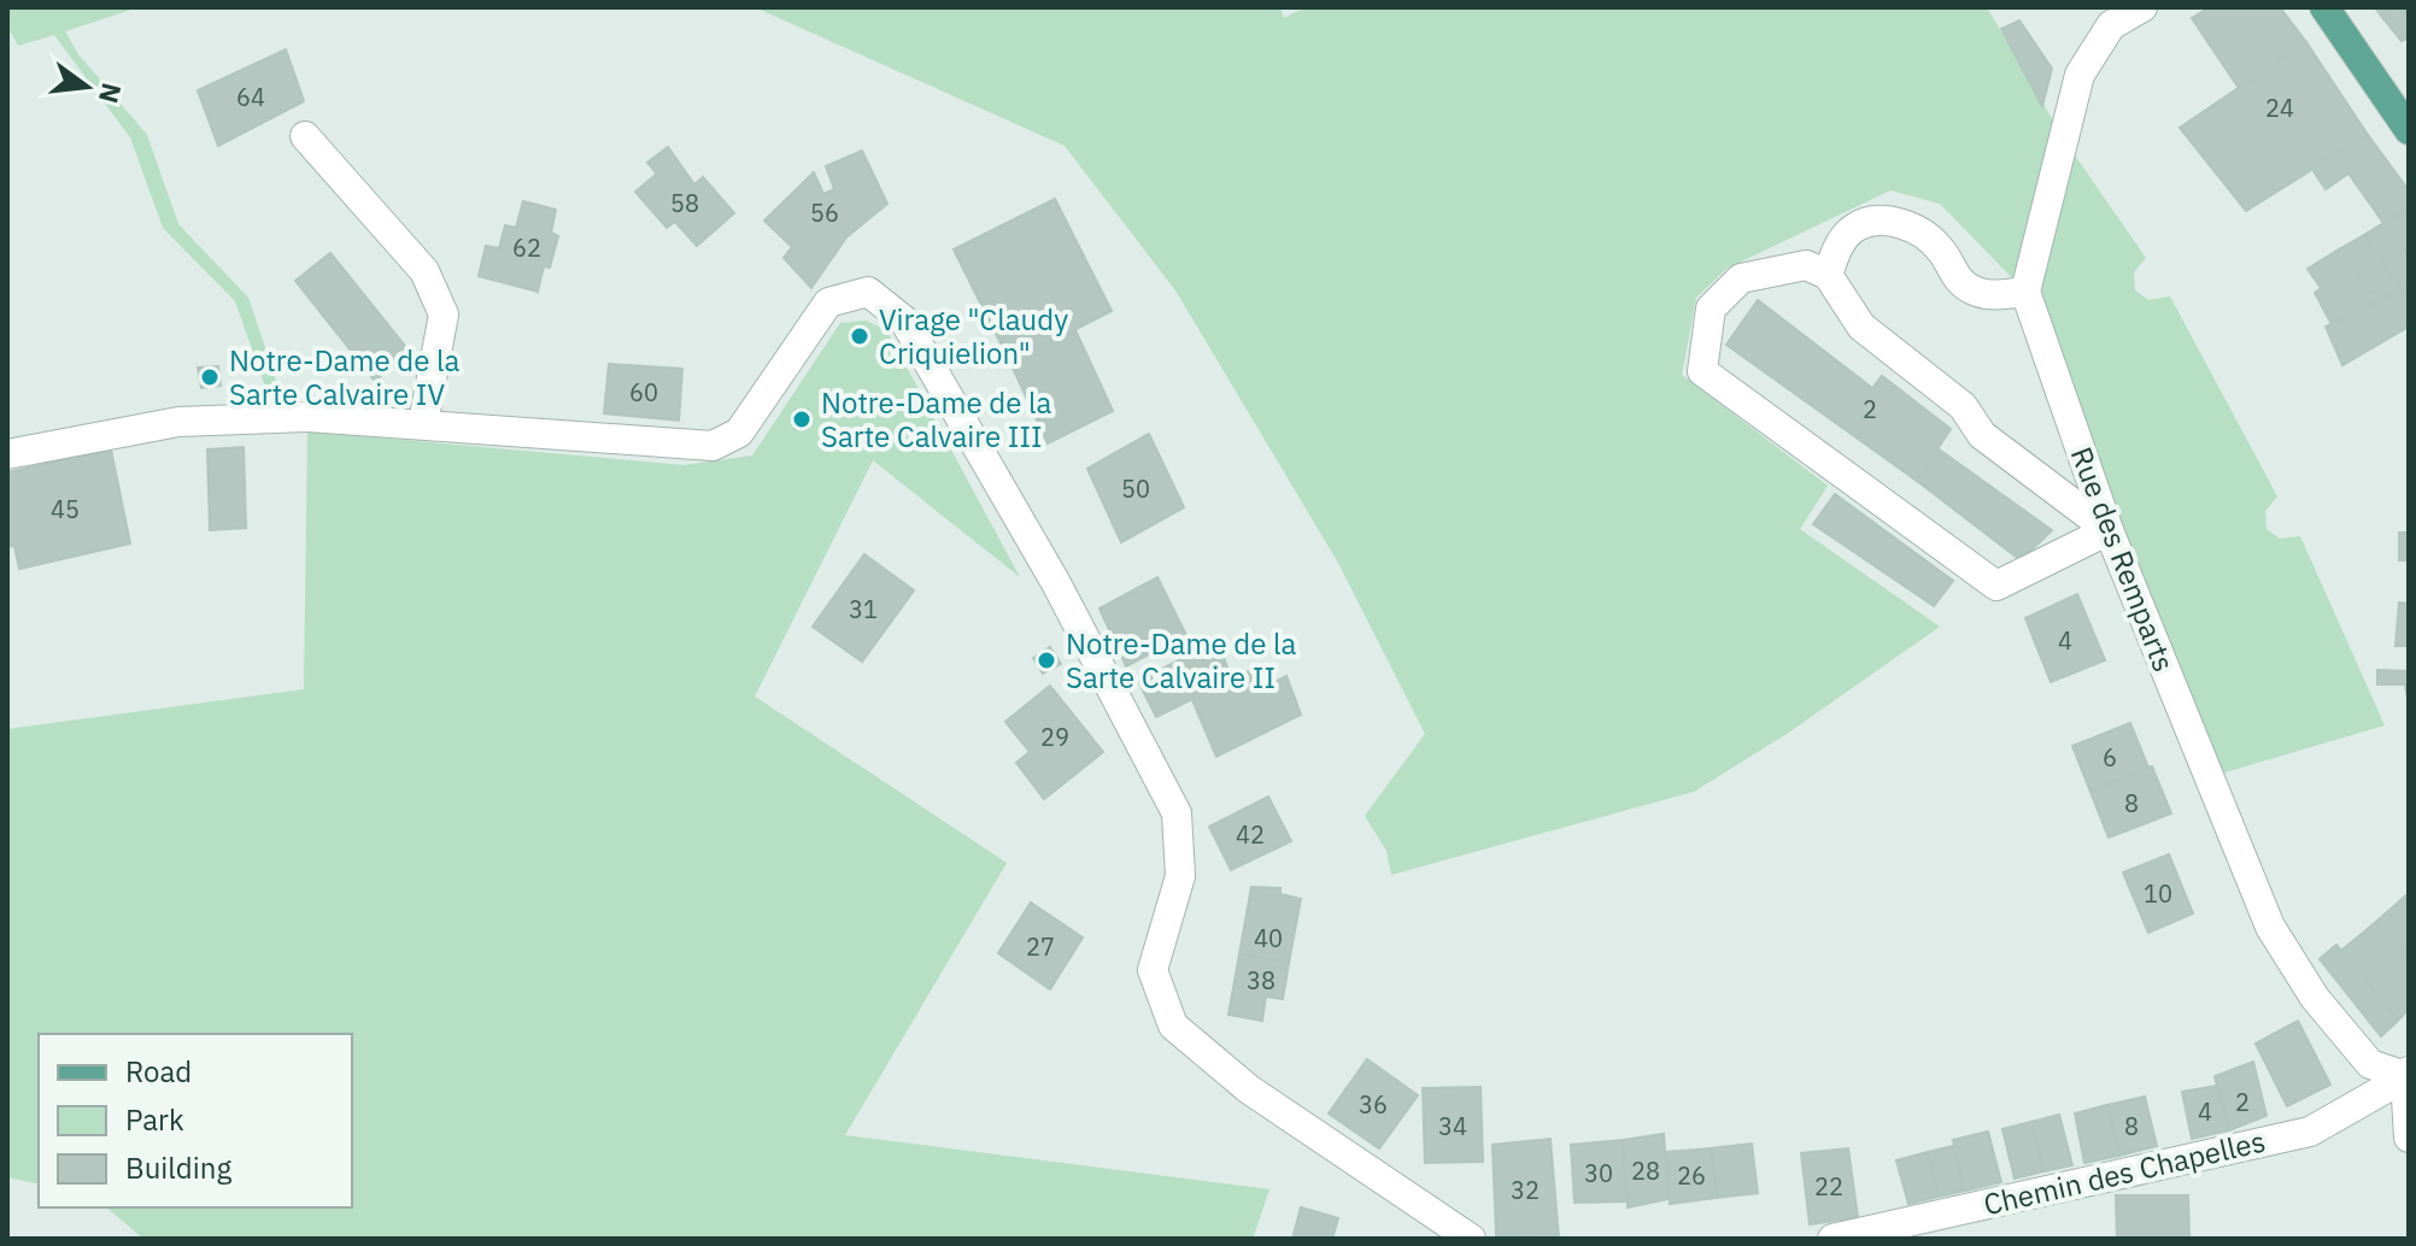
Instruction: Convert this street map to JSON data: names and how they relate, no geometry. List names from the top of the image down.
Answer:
{
  "streets": {
    "street": ["Rue des Remparts", "Chemin des Chapelles"]
  },
  "crossings": [
    ["Rue des Remparts", "Chemin des Chapelles"]
  ],
  "places": [
    "Virage \"Claudy Criquielion\"",
    "Notre-Dame de la Sarte Calvaire IV",
    "Notre-Dame de la Sarte Calvaire III",
    "Notre-Dame de la Sarte Calvaire II"
  ],
  "house_numbers": [
    "64",
    "24",
    "58",
    "56",
    "62",
    "60",
    "2",
    "50",
    "45",
    "31",
    "4",
    "29",
    "6",
    "8",
    "42",
    "10",
    "40",
    "27",
    "38",
    "2",
    "36",
    "4",
    "34",
    "8",
    "28",
    "30",
    "26",
    "22",
    "32"
  ],
  "legend": ["Road", "Park", "Building"],
  "north": "right"
}
